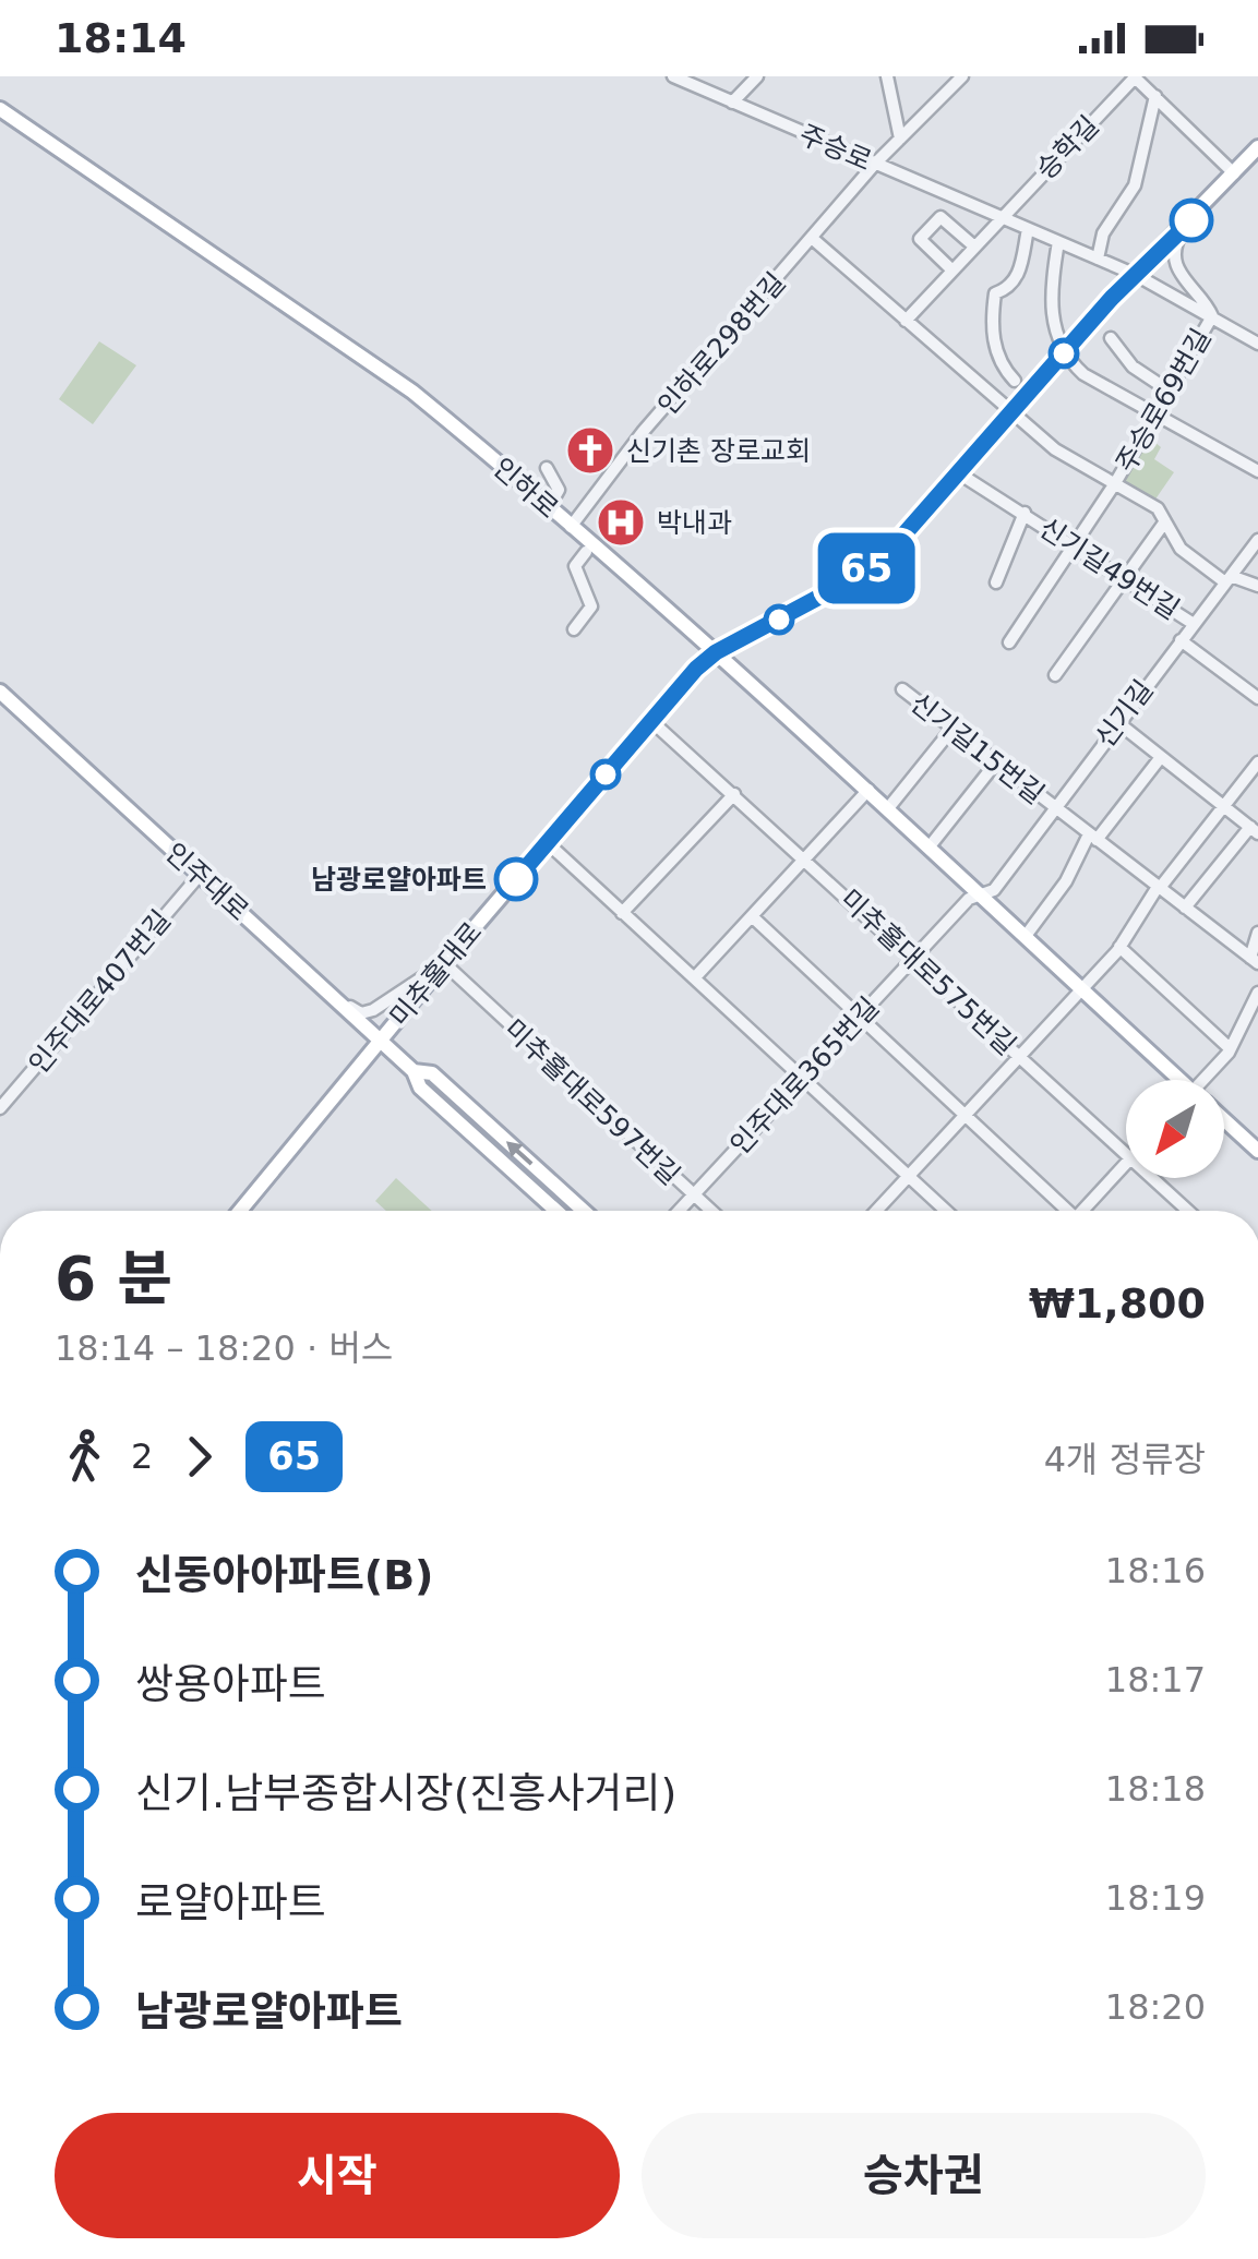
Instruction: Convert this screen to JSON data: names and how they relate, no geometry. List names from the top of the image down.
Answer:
{
  "streets": {
    "main road": ["인하로", "인주대로", "미추홀대로"],
    "street": [
      "주승로",
      "승학길",
      "인하로298번길",
      "주승로69번길",
      "신기길49번길",
      "신기길",
      "신기길15번길",
      "미추홀대로575번길",
      "인주대로407번길",
      "인주대로365번길",
      "미추홀대로597번길"
    ]
  },
  "crossings": [
    ["주승로", "승학길"],
    ["주승로", "인하로298번길"],
    ["주승로", "주승로69번길"],
    ["주승로", "미추홀대로"],
    ["인하로298번길", "인하로"],
    ["주승로69번길", "신기길49번길"],
    ["인하로", "신기길"],
    ["인하로", "미추홀대로"],
    ["인하로", "인주대로365번길"],
    ["신기길49번길", "신기길"],
    ["신기길49번길", "미추홀대로"],
    ["신기길", "신기길15번길"],
    ["신기길", "인주대로365번길"],
    ["인주대로", "미추홀대로"],
    ["인주대로", "인주대로407번길"],
    ["미추홀대로575번길", "미추홀대로"],
    ["미추홀대로575번길", "인주대로365번길"],
    ["미추홀대로", "미추홀대로597번길"],
    ["인주대로365번길", "미추홀대로597번길"]
  ],
  "places": {
    "church": ["신기촌 장로교회"],
    "hospital": ["박내과"],
    "other": ["남광로얄아파트"]
  },
  "lines": ["bus line 65"],
  "north": "bottom left",
  "page": {
    "status": "18:14",
    "on_map": "65",
    "heading": ["6 분", "18:14 – 18:20 · 버스", "₩1,800"],
    "legs": ["2", "65", "4개 정류장"],
    "list": [
      {
        "name": "신동아아파트(B)",
        "value": "18:16"
      },
      {
        "name": "쌍용아파트",
        "value": "18:17"
      },
      {
        "name": "신기.남부종합시장(진흥사거리)",
        "value": "18:18"
      },
      {
        "name": "로얄아파트",
        "value": "18:19"
      },
      {
        "name": "남광로얄아파트",
        "value": "18:20"
      }
    ],
    "buttons": ["시작", "승차권"]
  }
}
